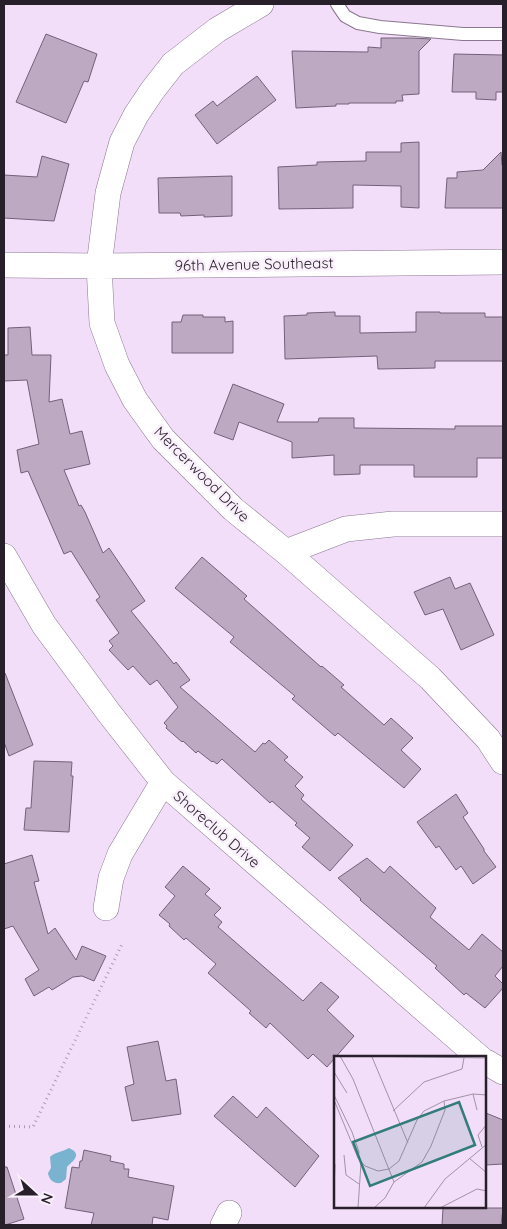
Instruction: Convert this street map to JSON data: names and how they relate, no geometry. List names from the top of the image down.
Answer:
{
  "streets": {
    "street": ["96th Avenue Southeast", "Mercerwood Drive", "Shoreclub Drive"]
  },
  "crossings": [
    ["96th Avenue Southeast", "Mercerwood Drive"]
  ],
  "north": "right"
}
